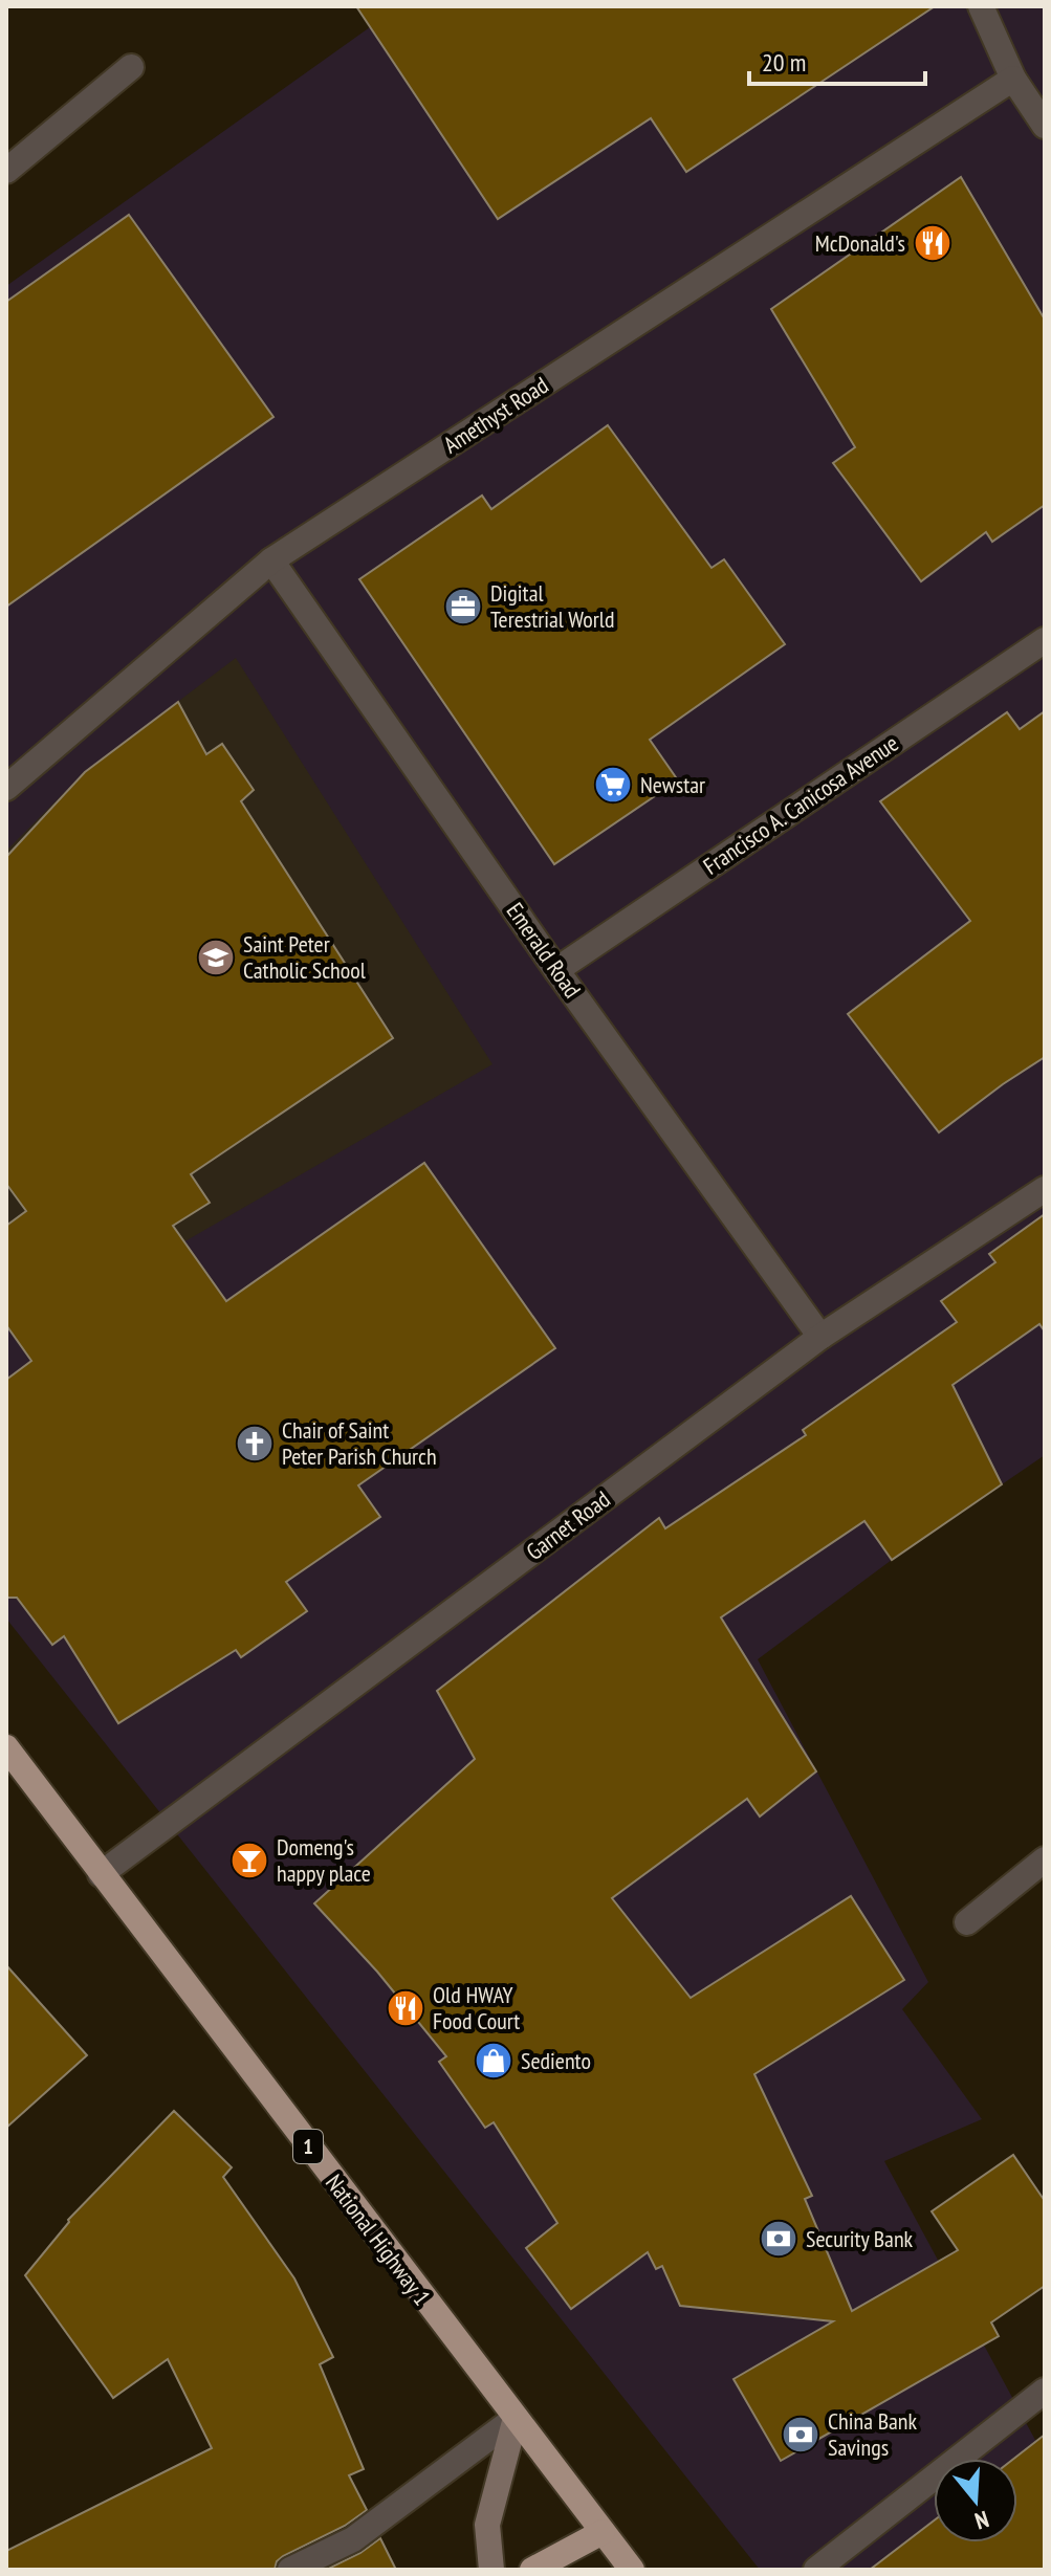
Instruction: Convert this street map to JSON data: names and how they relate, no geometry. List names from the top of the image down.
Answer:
{
  "streets": {
    "highway": ["1", "National Highway 1"],
    "street": [
      "Amethyst Road",
      "Francisco A. Canicosa Avenue",
      "Emerald Road",
      "Garnet Road"
    ]
  },
  "crossings": [
    ["Amethyst Road", "Emerald Road"],
    ["Francisco A. Canicosa Avenue", "Emerald Road"],
    ["Emerald Road", "Garnet Road"],
    ["Garnet Road", "National Highway 1"]
  ],
  "places": {
    "restaurant": ["McDonald's", "Old HWAY Food Court"],
    "office": ["Digital Terestrial World"],
    "supermarket": ["Newstar"],
    "school or university": ["Saint Peter Catholic School"],
    "church": ["Chair of Saint Peter Parish Church"],
    "bar": ["Domeng's happy place"],
    "shop": ["Sediento"],
    "bank": ["Security Bank", "China Bank Savings"]
  },
  "scale_bar": "20 m",
  "north": "bottom"
}
